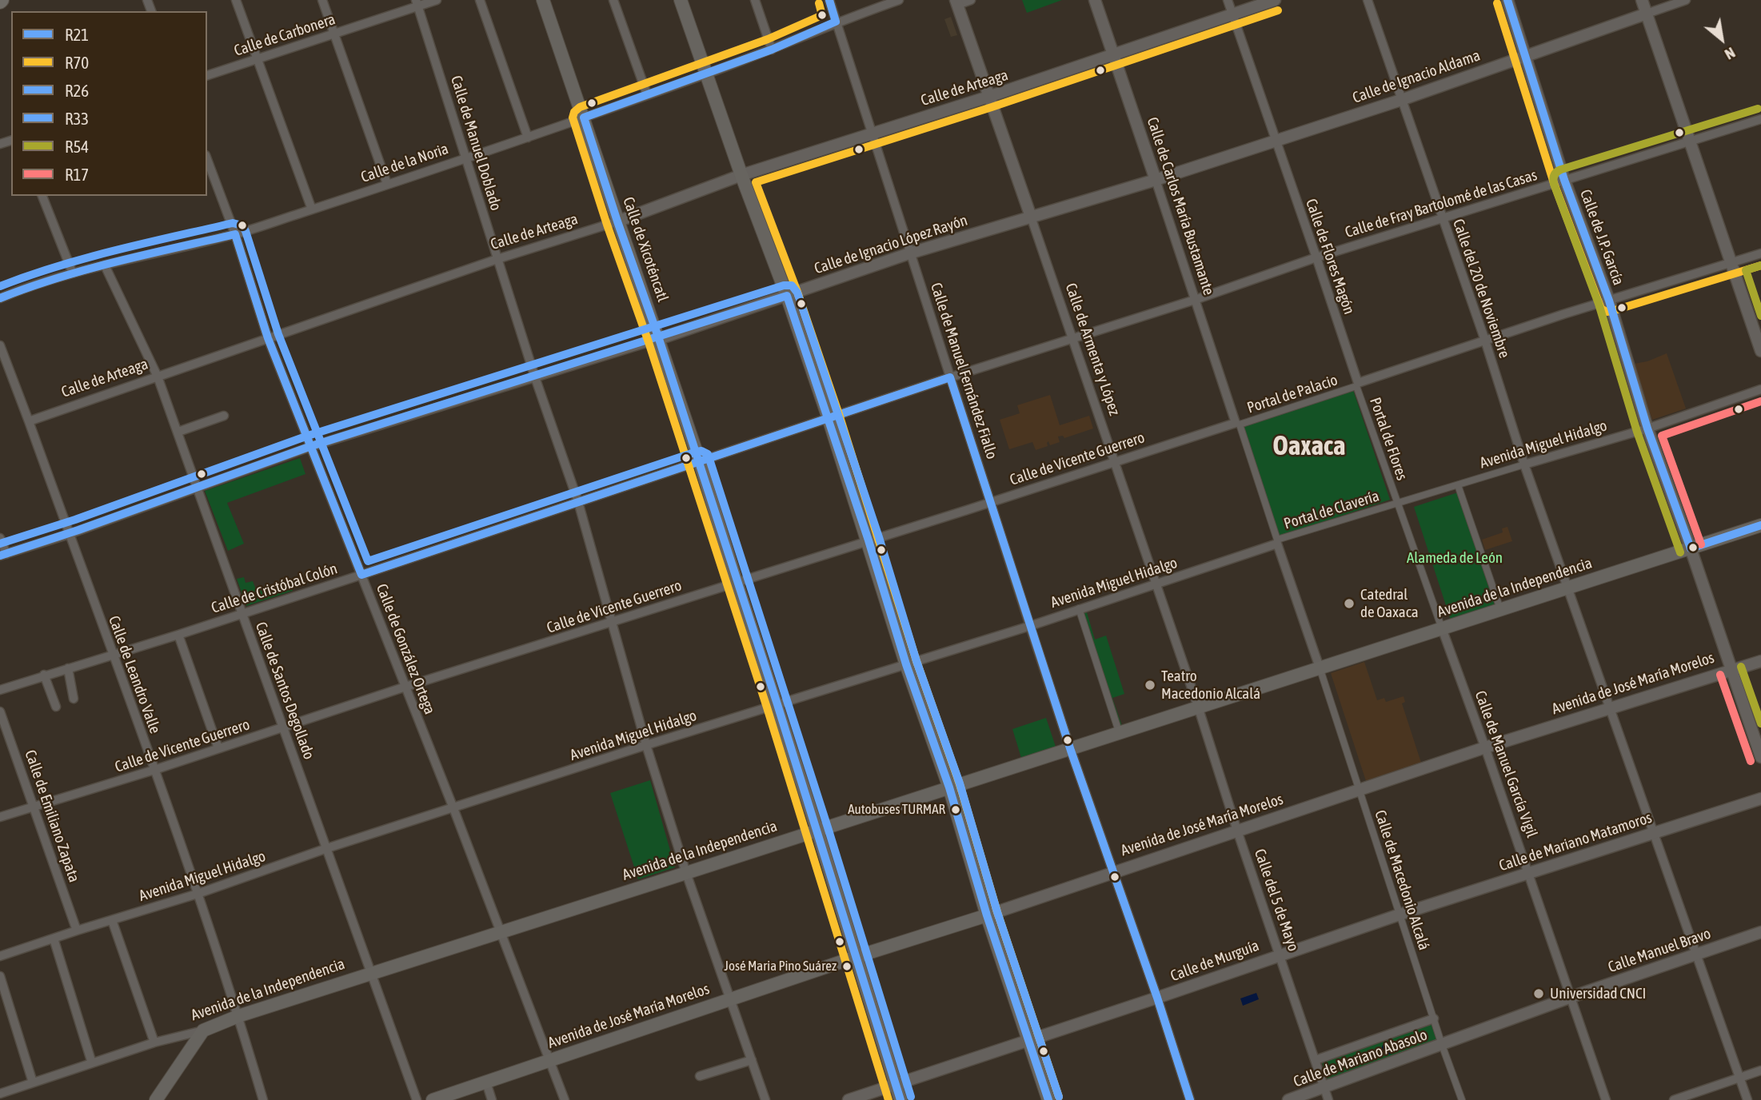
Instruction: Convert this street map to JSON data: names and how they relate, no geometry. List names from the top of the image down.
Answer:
{
  "streets": {
    "main road": ["Calle de Xicoténcatl", "Avenida de la Independencia", "Avenida de José María Morelos"],
    "street": [
      "Calle de Carbonera",
      "Calle de Ignacio Aldama",
      "Calle de Arteaga",
      "Calle de Manuel Doblado",
      "Calle de la Noria",
      "Calle de Fray Bartolomé de las Casas",
      "Calle de Carlos María Bustamante",
      "Calle de J.P. García",
      "Calle de Ignacio López Rayón",
      "Calle de Flores Magón",
      "Calle del 20 de Noviembre",
      "Calle de Armenta y López",
      "Calle de Manuel Fernández Fiallo",
      "Portal de Palacio",
      "Portal de Flores",
      "Avenida Miguel Hidalgo",
      "Calle de Vicente Guerrero",
      "Portal de Clavería",
      "Calle de Cristóbal Colón",
      "Calle de González Ortega",
      "Calle de Leandro Valle",
      "Calle de Santos Degollado",
      "Calle de Manuel García Vigil",
      "Calle de Emiliano Zapata",
      "Calle de Mariano Matamoros",
      "Calle de Macedonio Alcalá",
      "Calle del 5 de Mayo",
      "Calle Manuel Bravo",
      "Calle de Murguía",
      "Calle de Mariano Abasolo"
    ]
  },
  "crossings": [
    ["Calle de Carbonera", "Calle de Manuel Doblado"],
    ["Calle de Ignacio Aldama", "Calle de Carlos María Bustamante"],
    ["Calle de Ignacio Aldama", "Calle de J.P. García"],
    ["Calle de Ignacio Aldama", "Calle de Ignacio López Rayón"],
    ["Calle de Ignacio Aldama", "Calle de Flores Magón"],
    ["Calle de Ignacio Aldama", "Calle del 20 de Noviembre"],
    ["Calle de Arteaga", "Calle de Manuel Doblado"],
    ["Calle de Arteaga", "Calle de Carlos María Bustamante"],
    ["Calle de Arteaga", "Calle de Xicoténcatl"],
    ["Calle de Arteaga", "Calle de Flores Magón"],
    ["Calle de Arteaga", "Calle de Armenta y López"],
    ["Calle de Arteaga", "Calle de Manuel Fernández Fiallo"],
    ["Calle de Arteaga", "Calle de González Ortega"],
    ["Calle de Arteaga", "Calle de Leandro Valle"],
    ["Calle de Arteaga", "Calle de Santos Degollado"],
    ["Calle de Manuel Doblado", "Calle de la Noria"],
    ["Calle de Manuel Doblado", "Calle de Ignacio López Rayón"],
    ["Calle de Manuel Doblado", "Avenida Miguel Hidalgo"],
    ["Calle de Manuel Doblado", "Calle de Vicente Guerrero"],
    ["Calle de Manuel Doblado", "Avenida de la Independencia"],
    ["Calle de Manuel Doblado", "Calle de Cristóbal Colón"],
    ["Calle de Manuel Doblado", "Avenida de José María Morelos"],
    ["Calle de la Noria", "Calle de Xicoténcatl"],
    ["Calle de la Noria", "Calle de Manuel Fernández Fiallo"],
    ["Calle de la Noria", "Calle de González Ortega"],
    ["Calle de la Noria", "Calle de Santos Degollado"],
    ["Calle de Fray Bartolomé de las Casas", "Calle de Carlos María Bustamante"],
    ["Calle de Fray Bartolomé de las Casas", "Calle de J.P. García"],
    ["Calle de Fray Bartolomé de las Casas", "Calle de Flores Magón"],
    ["Calle de Fray Bartolomé de las Casas", "Calle del 20 de Noviembre"],
    ["Calle de Fray Bartolomé de las Casas", "Calle de Cristóbal Colón"],
    ["Calle de Carlos María Bustamante", "Calle de Ignacio López Rayón"],
    ["Calle de Carlos María Bustamante", "Portal de Palacio"],
    ["Calle de Carlos María Bustamante", "Calle de Vicente Guerrero"],
    ["Calle de Carlos María Bustamante", "Calle de Cristóbal Colón"],
    ["Calle de J.P. García", "Avenida Miguel Hidalgo"],
    ["Calle de J.P. García", "Avenida de la Independencia"],
    ["Calle de J.P. García", "Avenida de José María Morelos"],
    ["Calle de Ignacio López Rayón", "Calle de Xicoténcatl"],
    ["Calle de Ignacio López Rayón", "Calle de Armenta y López"],
    ["Calle de Ignacio López Rayón", "Calle de Manuel Fernández Fiallo"],
    ["Calle de Ignacio López Rayón", "Calle de González Ortega"],
    ["Calle de Ignacio López Rayón", "Calle de Leandro Valle"],
    ["Calle de Ignacio López Rayón", "Calle de Santos Degollado"],
    ["Calle de Xicoténcatl", "Avenida Miguel Hidalgo"],
    ["Calle de Xicoténcatl", "Calle de Vicente Guerrero"],
    ["Calle de Xicoténcatl", "Avenida de la Independencia"],
    ["Calle de Xicoténcatl", "Calle de Cristóbal Colón"],
    ["Calle de Xicoténcatl", "Avenida de José María Morelos"],
    ["Calle de Xicoténcatl", "Calle de Murguía"],
    ["Calle de Flores Magón", "Portal de Palacio"],
    ["Calle de Flores Magón", "Portal de Flores"],
    ["Calle del 20 de Noviembre", "Avenida Miguel Hidalgo"],
    ["Calle del 20 de Noviembre", "Avenida de la Independencia"],
    ["Calle del 20 de Noviembre", "Avenida de José María Morelos"],
    ["Calle del 20 de Noviembre", "Calle de Mariano Matamoros"],
    ["Calle del 20 de Noviembre", "Calle Manuel Bravo"],
    ["Calle de Armenta y López", "Avenida Miguel Hidalgo"],
    ["Calle de Armenta y López", "Calle de Vicente Guerrero"],
    ["Calle de Armenta y López", "Avenida de la Independencia"],
    ["Calle de Armenta y López", "Calle de Cristóbal Colón"],
    ["Calle de Armenta y López", "Calle del 5 de Mayo"],
    ["Calle de Manuel Fernández Fiallo", "Avenida Miguel Hidalgo"],
    ["Calle de Manuel Fernández Fiallo", "Calle de Vicente Guerrero"],
    ["Calle de Manuel Fernández Fiallo", "Avenida de la Independencia"],
    ["Calle de Manuel Fernández Fiallo", "Calle de Cristóbal Colón"],
    ["Calle de Manuel Fernández Fiallo", "Avenida de José María Morelos"],
    ["Calle de Manuel Fernández Fiallo", "Calle de Murguía"],
    ["Portal de Palacio", "Portal de Flores"],
    ["Portal de Palacio", "Calle de Vicente Guerrero"],
    ["Portal de Flores", "Avenida Miguel Hidalgo"],
    ["Portal de Flores", "Portal de Clavería"],
    ["Portal de Flores", "Calle de Manuel García Vigil"],
    ["Avenida Miguel Hidalgo", "Portal de Clavería"],
    ["Avenida Miguel Hidalgo", "Calle de González Ortega"],
    ["Avenida Miguel Hidalgo", "Calle de Leandro Valle"],
    ["Avenida Miguel Hidalgo", "Calle de Santos Degollado"],
    ["Avenida Miguel Hidalgo", "Calle de Manuel García Vigil"],
    ["Avenida Miguel Hidalgo", "Calle de Emiliano Zapata"],
    ["Calle de Vicente Guerrero", "Calle de González Ortega"],
    ["Calle de Vicente Guerrero", "Calle de Leandro Valle"],
    ["Calle de Vicente Guerrero", "Calle de Santos Degollado"],
    ["Calle de Vicente Guerrero", "Calle de Emiliano Zapata"],
    ["Portal de Clavería", "Calle de Manuel García Vigil"],
    ["Avenida de la Independencia", "Calle de González Ortega"],
    ["Avenida de la Independencia", "Calle de Leandro Valle"],
    ["Avenida de la Independencia", "Calle de Santos Degollado"],
    ["Avenida de la Independencia", "Calle de Manuel García Vigil"],
    ["Avenida de la Independencia", "Calle de Macedonio Alcalá"],
    ["Avenida de la Independencia", "Calle del 5 de Mayo"],
    ["Calle de Cristóbal Colón", "Calle de González Ortega"],
    ["Calle de Cristóbal Colón", "Calle de Leandro Valle"],
    ["Calle de Cristóbal Colón", "Calle de Santos Degollado"],
    ["Calle de González Ortega", "Avenida de José María Morelos"],
    ["Avenida de José María Morelos", "Calle de Manuel García Vigil"],
    ["Avenida de José María Morelos", "Calle de Macedonio Alcalá"],
    ["Avenida de José María Morelos", "Calle del 5 de Mayo"],
    ["Calle de Manuel García Vigil", "Calle de Mariano Matamoros"],
    ["Calle de Manuel García Vigil", "Calle Manuel Bravo"],
    ["Calle de Mariano Matamoros", "Calle de Macedonio Alcalá"],
    ["Calle de Mariano Matamoros", "Calle de Murguía"],
    ["Calle de Macedonio Alcalá", "Calle Manuel Bravo"],
    ["Calle de Macedonio Alcalá", "Calle de Murguía"],
    ["Calle de Macedonio Alcalá", "Calle de Mariano Abasolo"],
    ["Calle del 5 de Mayo", "Calle de Murguía"],
    ["Calle del 5 de Mayo", "Calle de Mariano Abasolo"],
    ["Calle Manuel Bravo", "Calle de Mariano Abasolo"]
  ],
  "districts": ["Oaxaca"],
  "parks": ["Alameda de León"],
  "places": [
    "Catedral de Oaxaca",
    "Teatro Macedonio Alcalá",
    "Autobuses TURMAR",
    "José Maria Pino Suárez",
    "Universidad CNCI"
  ],
  "lines": [
    "transit line R33",
    "transit line R70",
    "transit line R54",
    "transit line R26",
    "transit line R21",
    "transit line R17"
  ],
  "legend": [
    "R21",
    "R70",
    "R26",
    "R33",
    "R54",
    "R17"
  ],
  "north": "bottom right"
}
